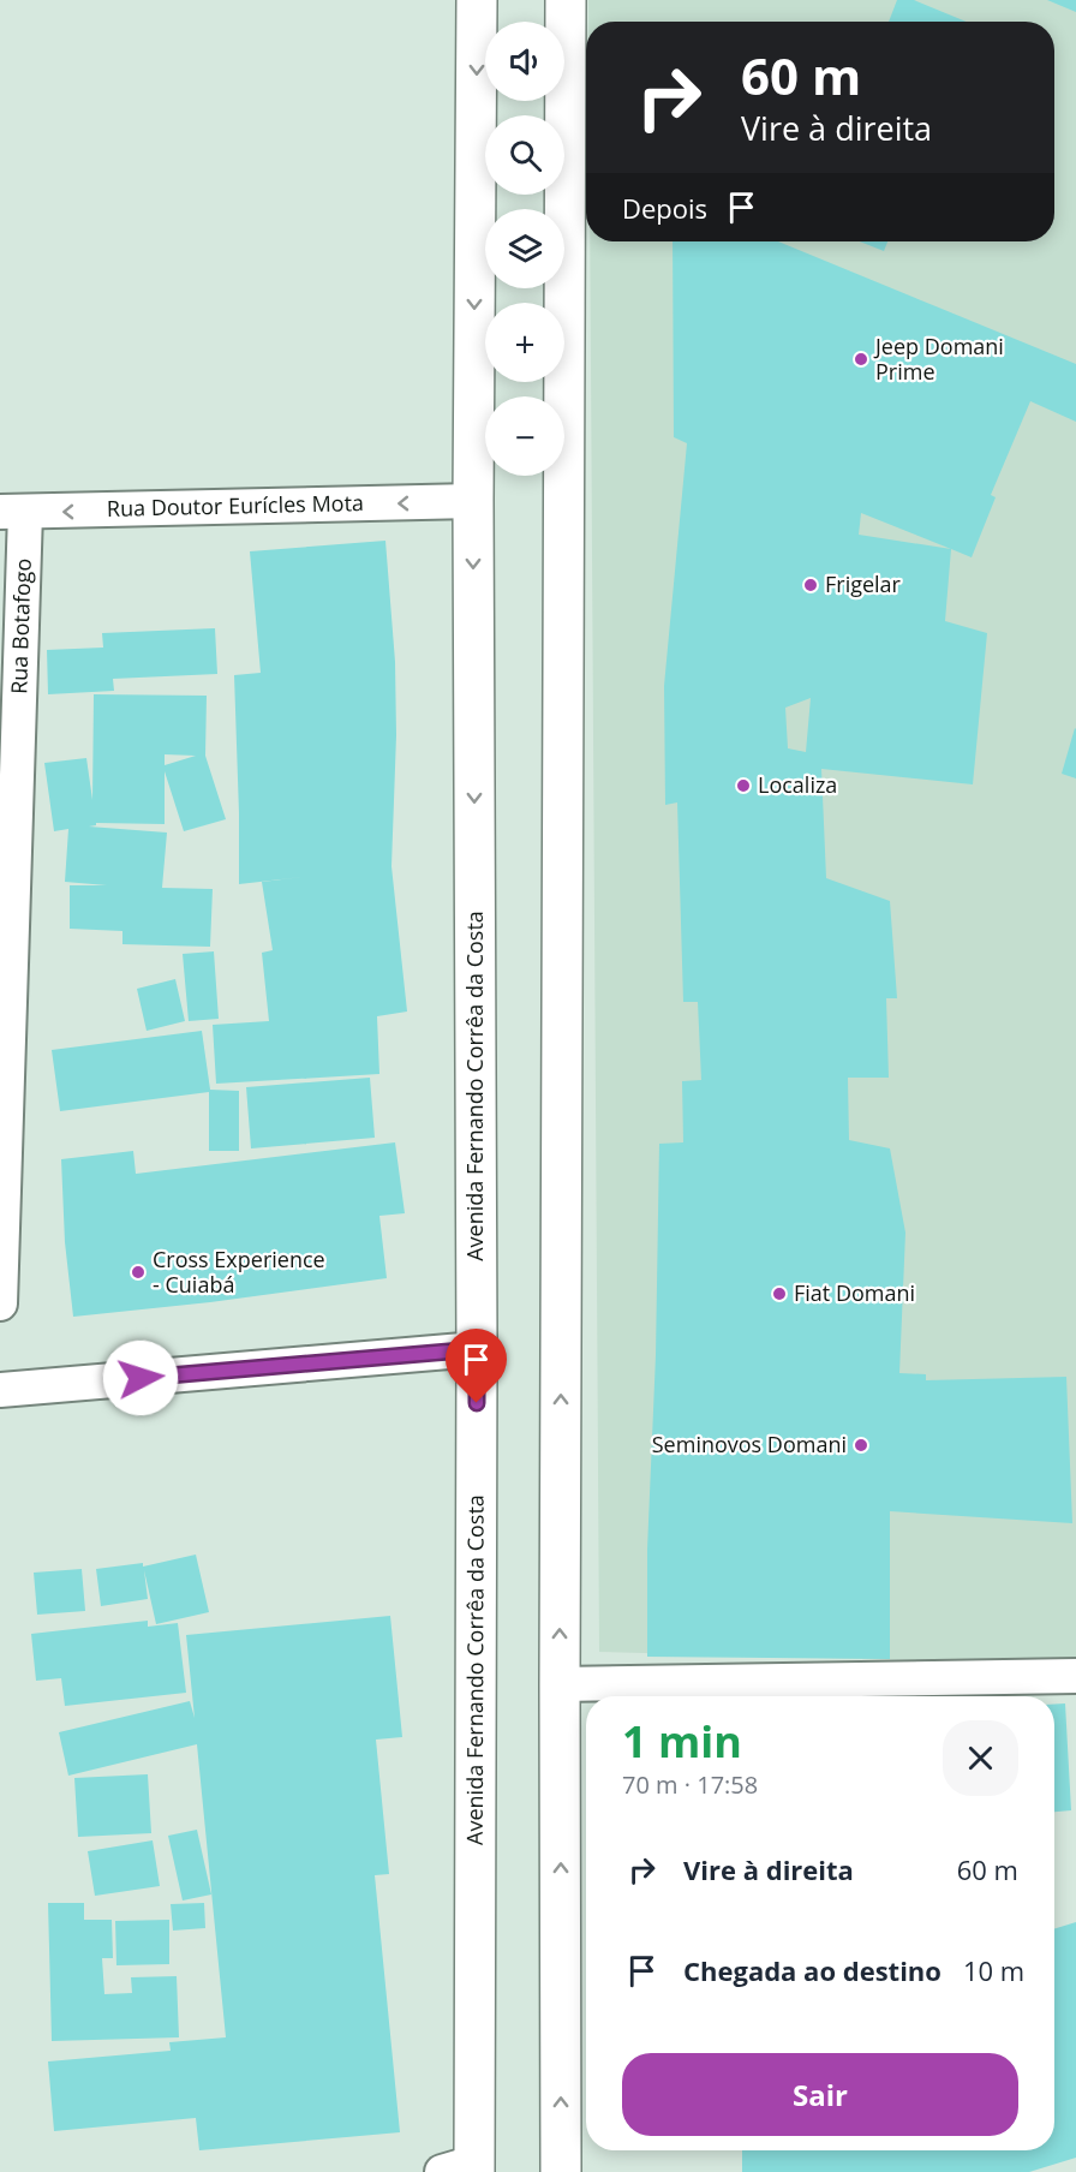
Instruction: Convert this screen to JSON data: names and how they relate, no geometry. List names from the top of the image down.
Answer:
{
  "streets": {
    "main road": ["Avenida Fernando Corrêa da Costa"],
    "street": ["Rua Doutor Eurícles Mota", "Rua Botafogo"]
  },
  "crossings": [
    ["Rua Doutor Eurícles Mota", "Rua Botafogo"],
    ["Rua Doutor Eurícles Mota", "Avenida Fernando Corrêa da Costa"]
  ],
  "one_way": ["Rua Doutor Eurícles Mota"],
  "places": [
    "Jeep Domani Prime",
    "Frigelar",
    "Localiza",
    "Cross Experience - Cuiabá",
    "Fiat Domani",
    "Seminovos Domani"
  ],
  "page": {
    "map_buttons": ["+", "−"],
    "turn": ["60 m", "Vire à direita"],
    "then": "Depois",
    "heading": ["1 min", "70 m · 17:58"],
    "list": [
      {
        "name": "Vire à direita",
        "value": "60 m"
      },
      {
        "name": "Chegada ao destino",
        "value": "10 m"
      }
    ],
    "buttons": "Sair"
  }
}
